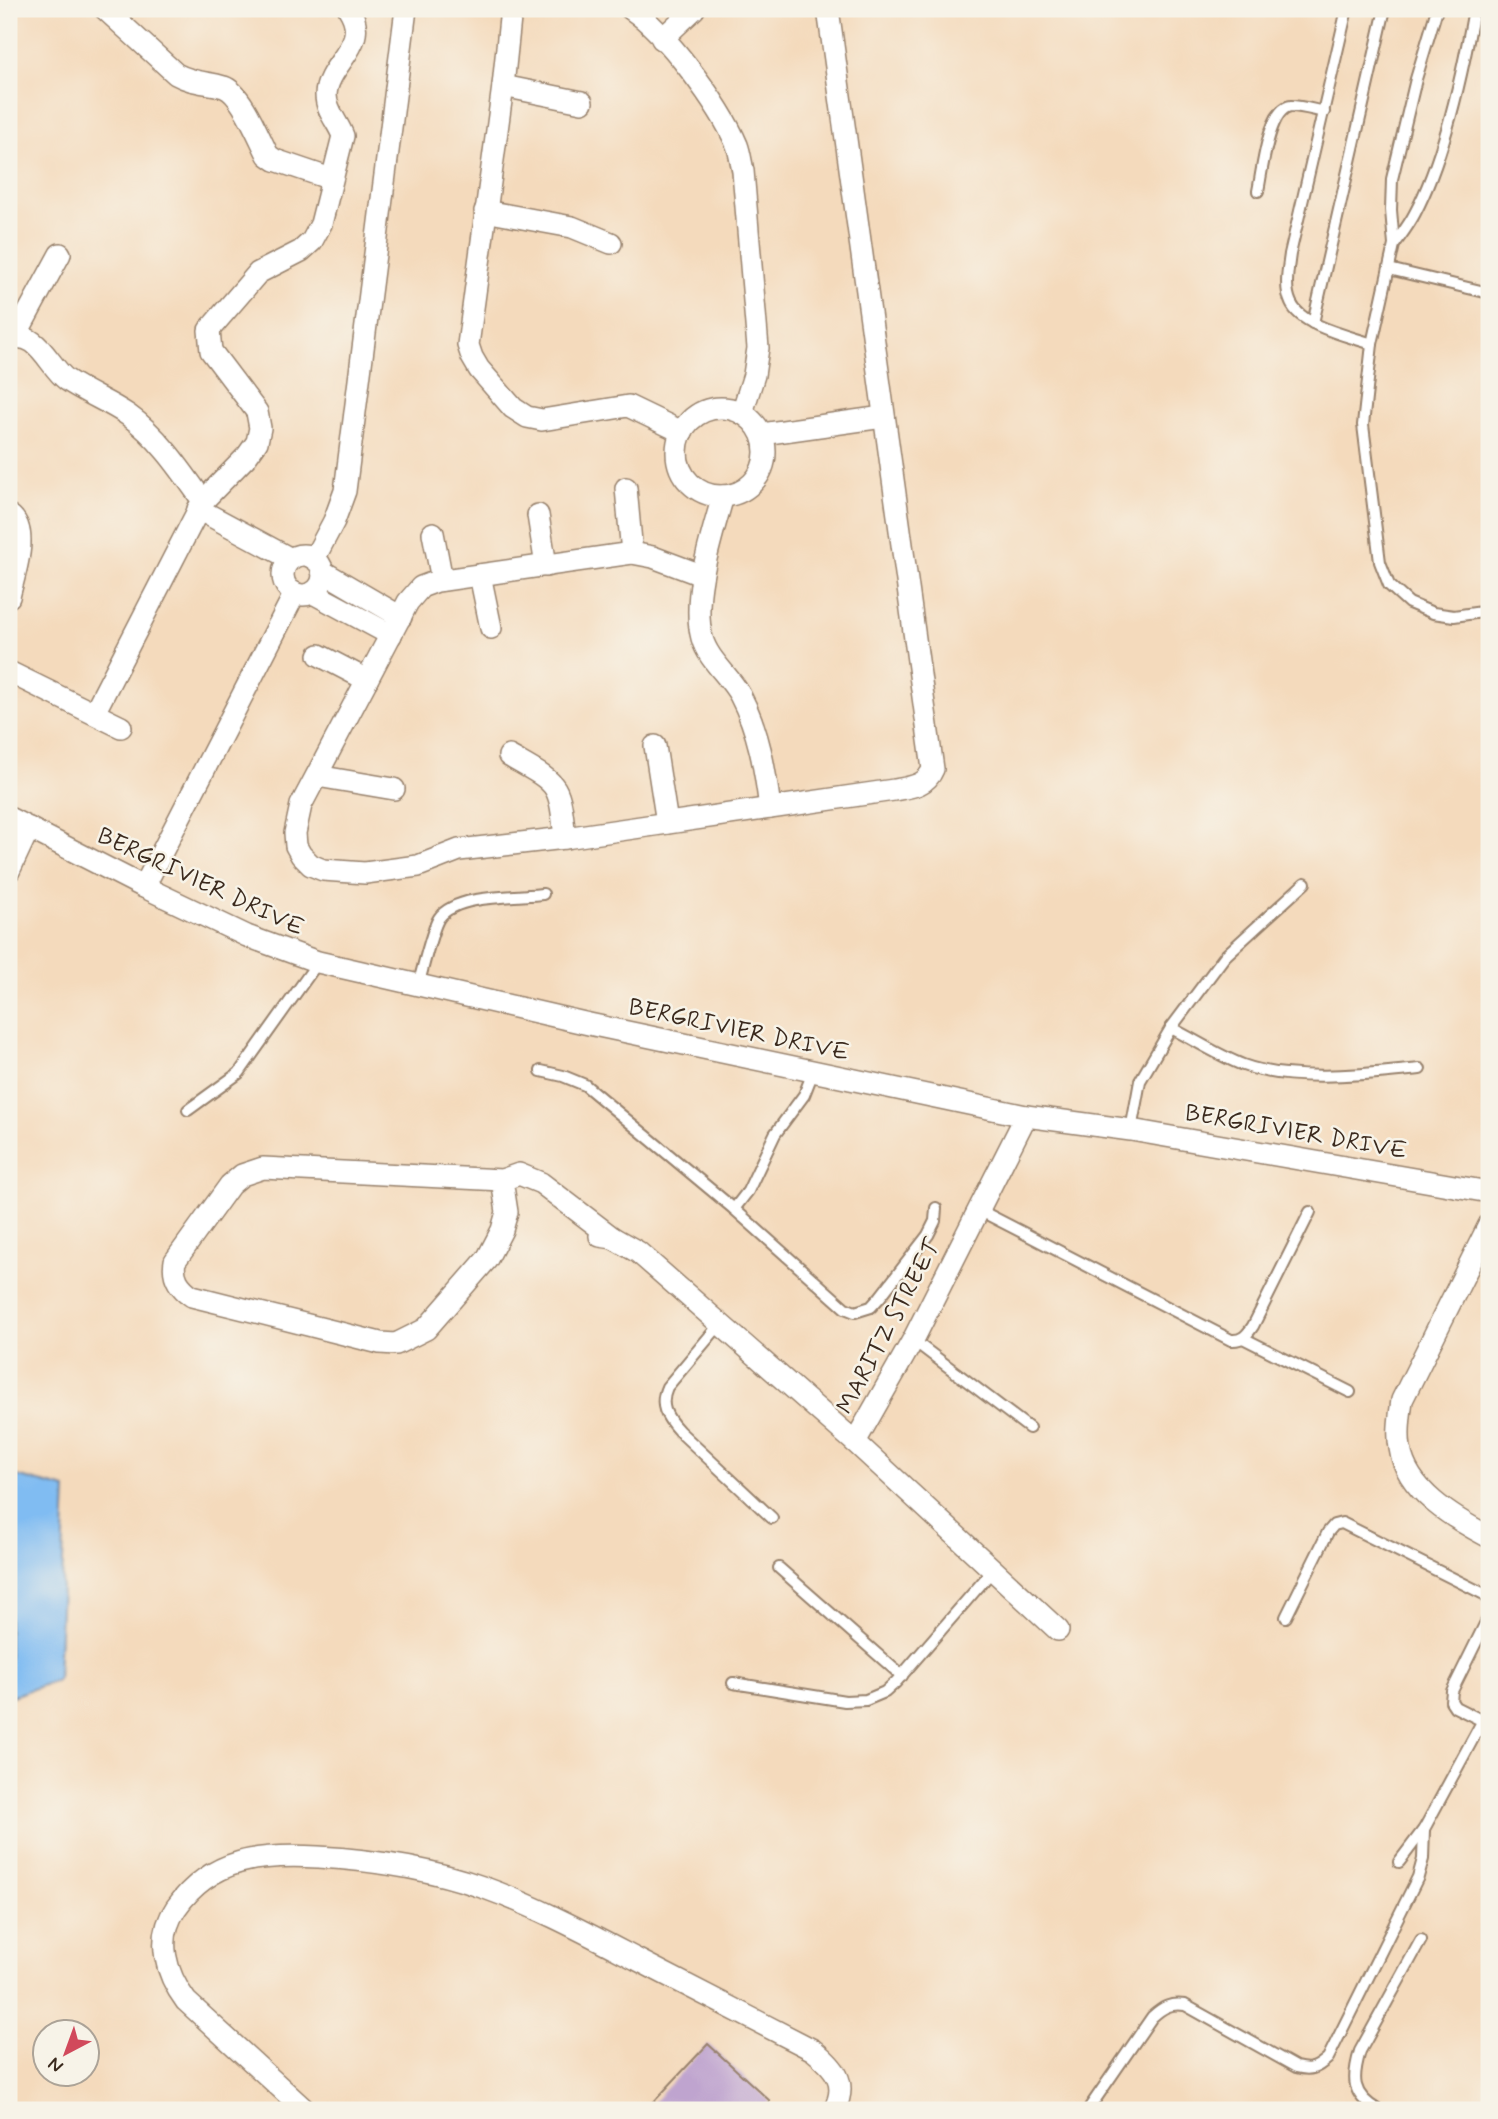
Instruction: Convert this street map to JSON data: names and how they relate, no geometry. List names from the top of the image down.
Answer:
{
  "streets": {
    "street": ["BERGRIVIER DRIVE", "MARITZ STREET"]
  },
  "crossings": [
    ["BERGRIVIER DRIVE", "MARITZ STREET"]
  ],
  "north": "bottom left"
}
